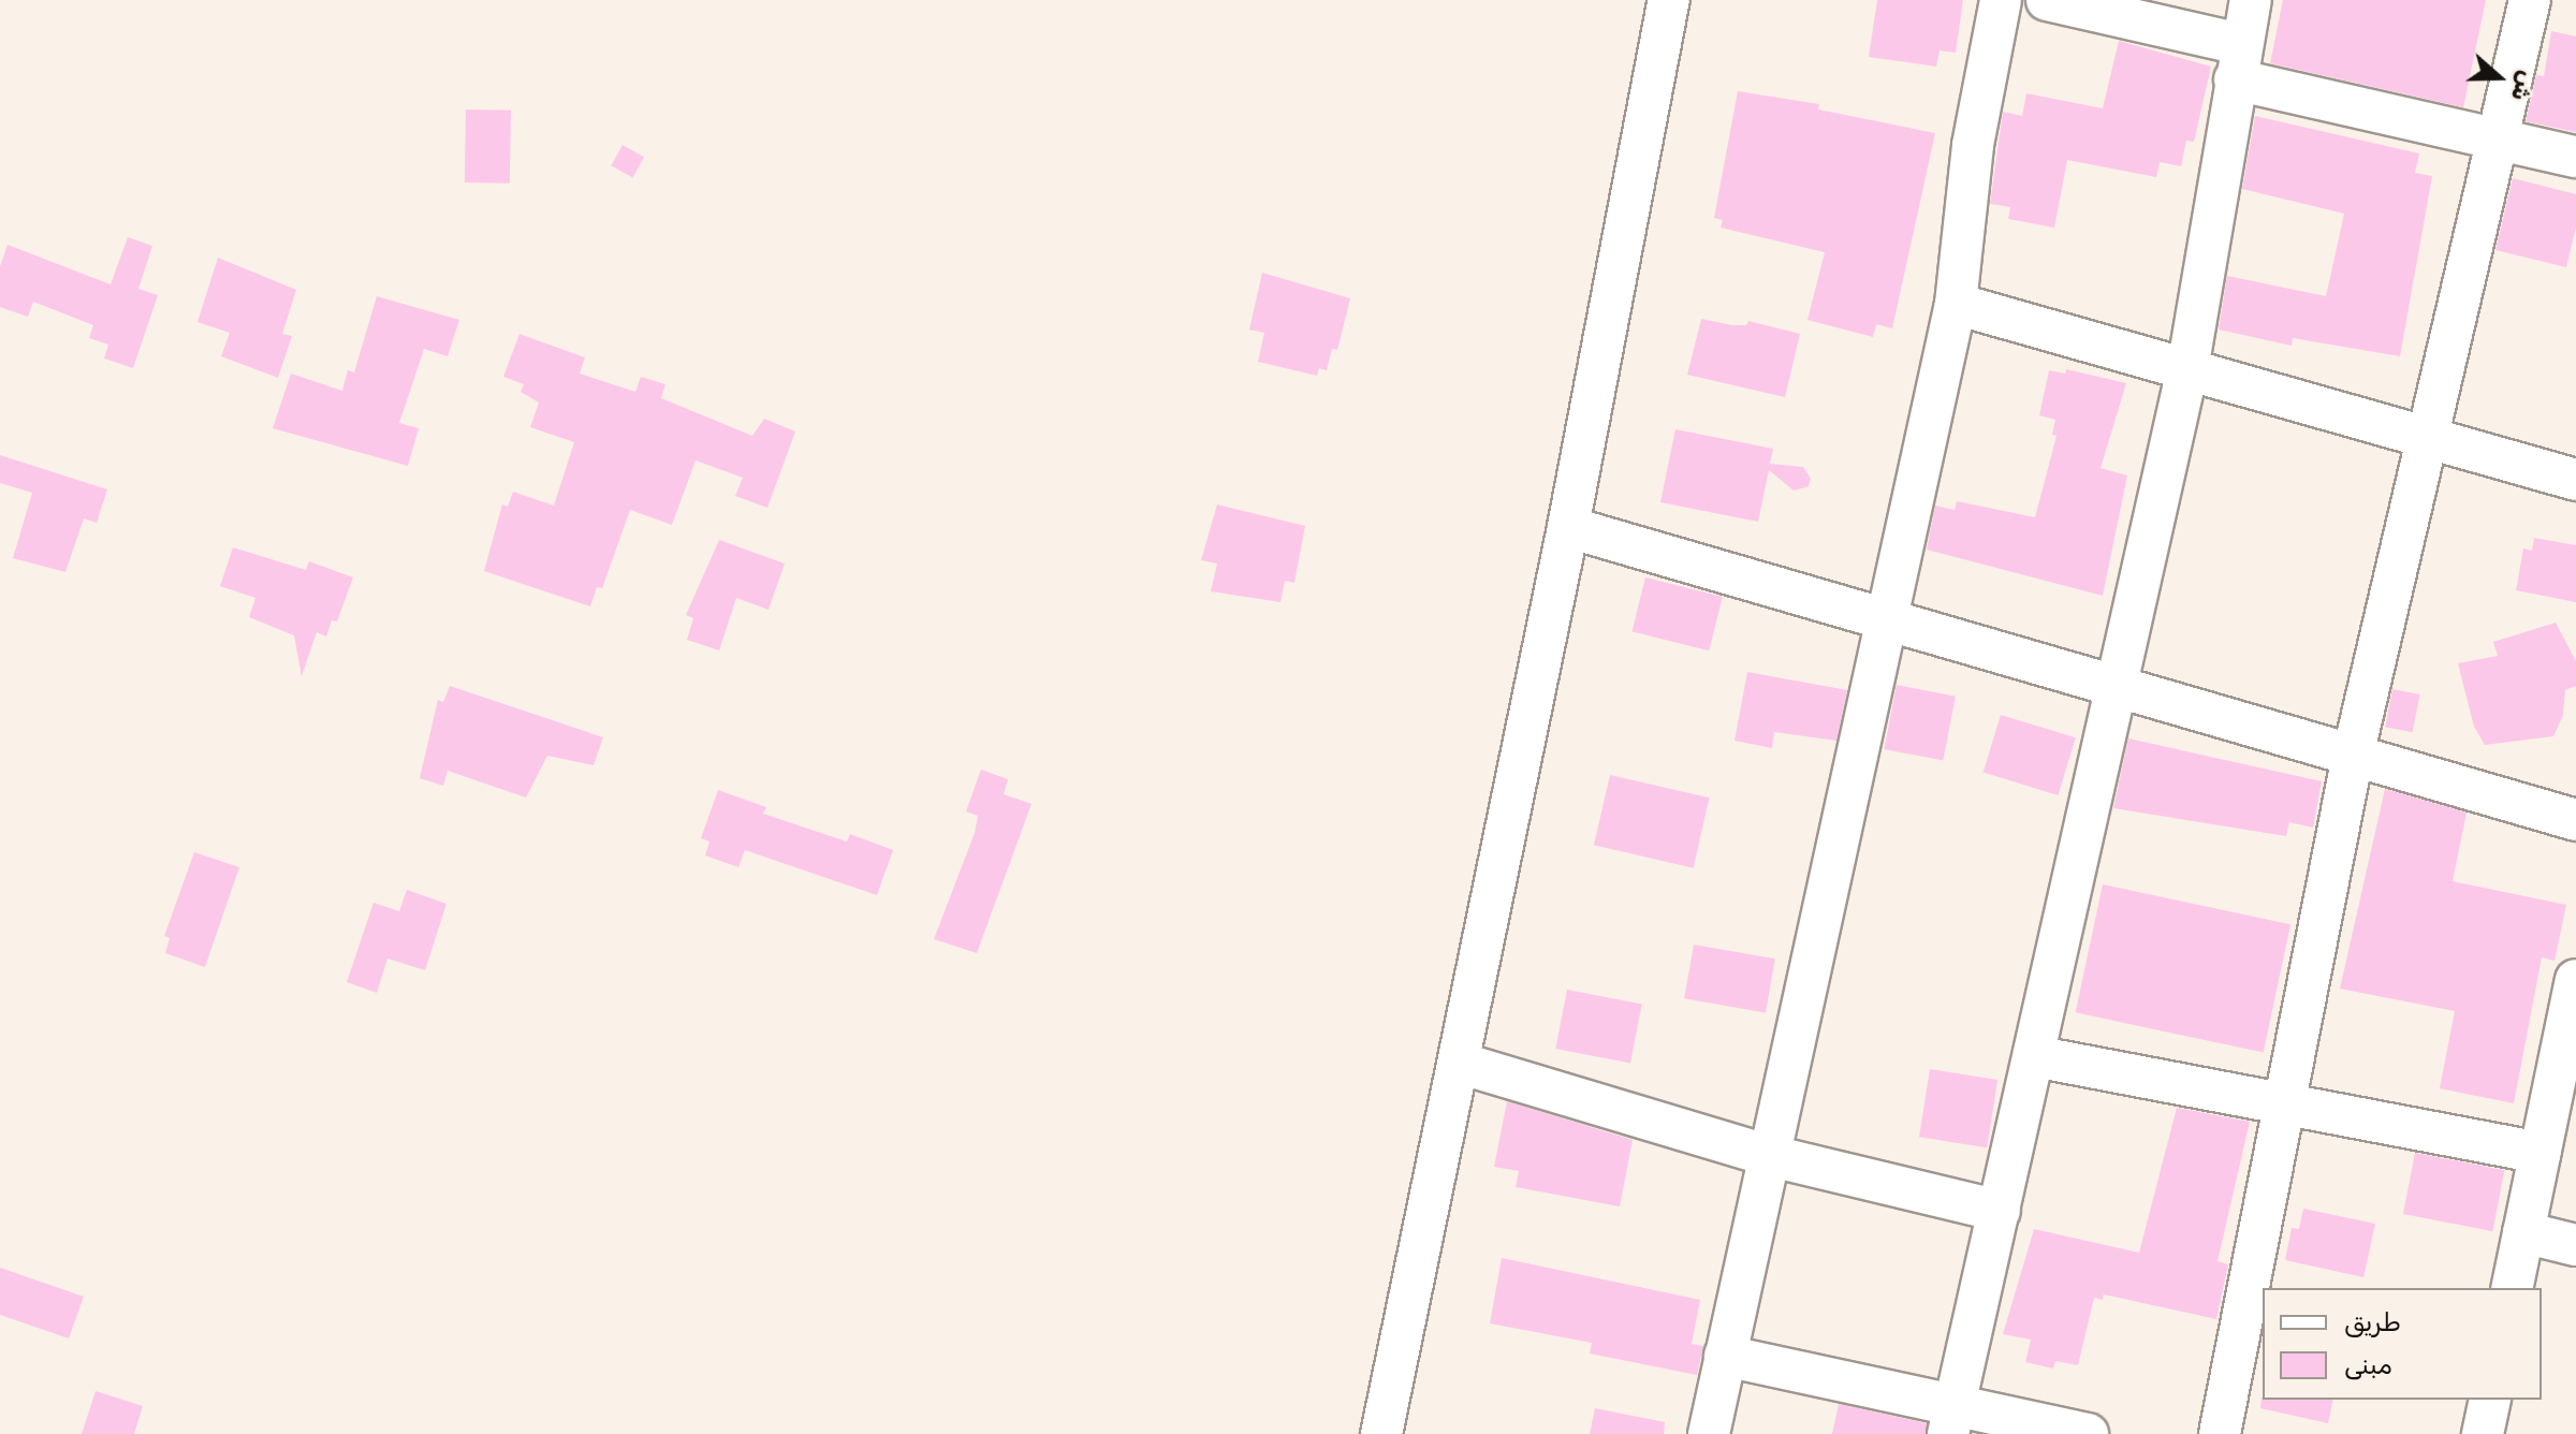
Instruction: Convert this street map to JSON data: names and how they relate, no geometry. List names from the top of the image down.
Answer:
{
  "legend": ["طريق", "مبنى"],
  "north": "right"
}
